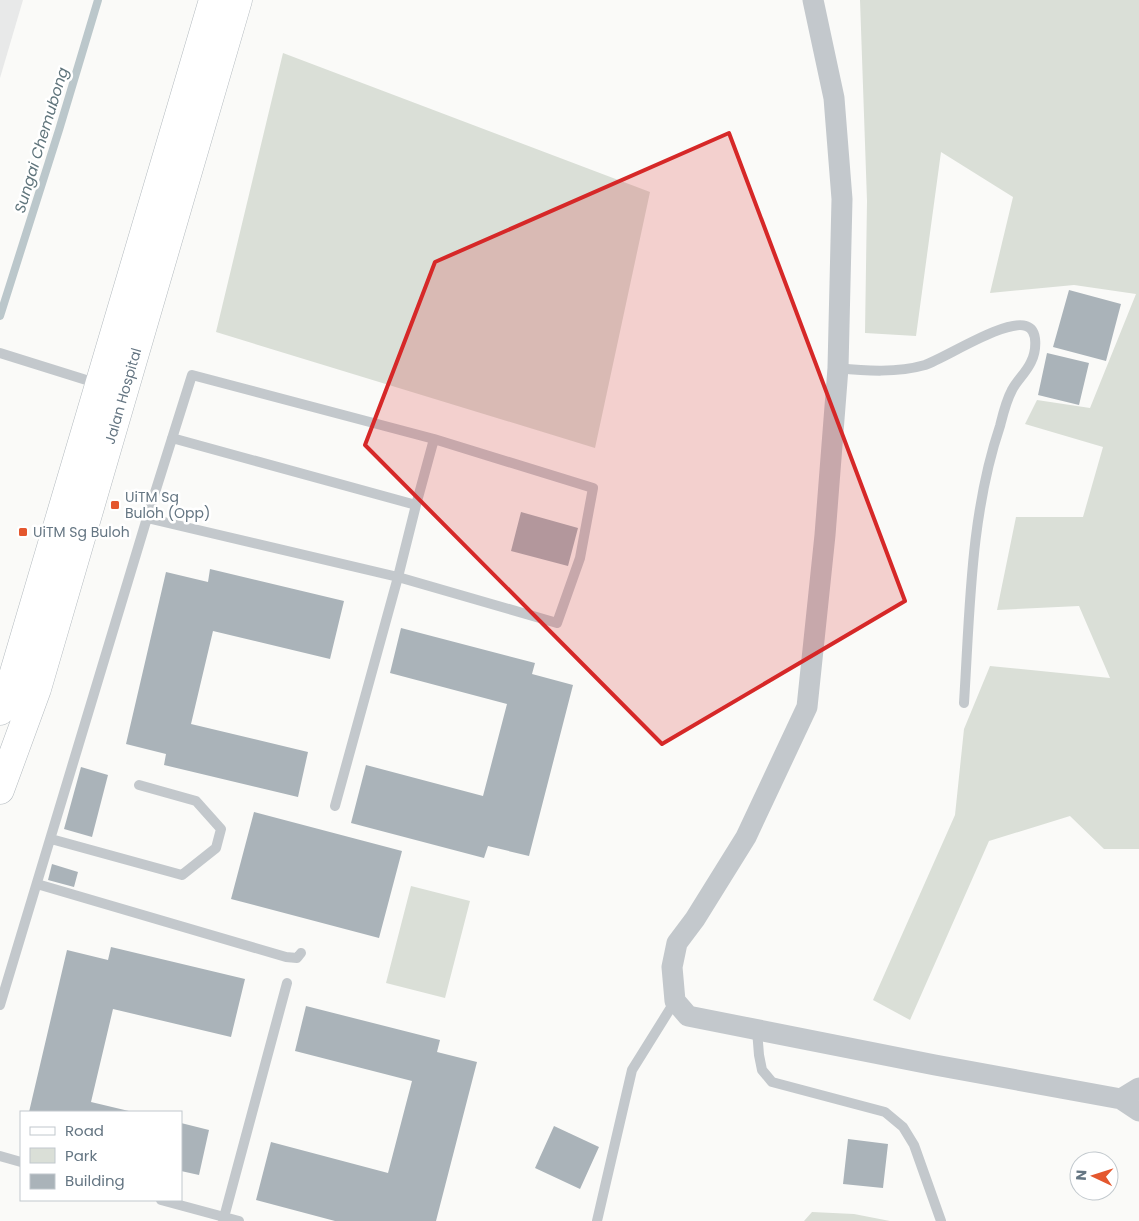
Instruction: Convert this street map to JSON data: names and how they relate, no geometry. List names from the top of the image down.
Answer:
{
  "streets": {
    "main road": ["Jalan Hospital"]
  },
  "water": ["Sungai Chemubong"],
  "places": {
    "transit": ["UiTM Sg Buloh (Opp)", "UiTM Sg Buloh"]
  },
  "legend": ["Road", "Park", "Building"],
  "north": "left"
}
